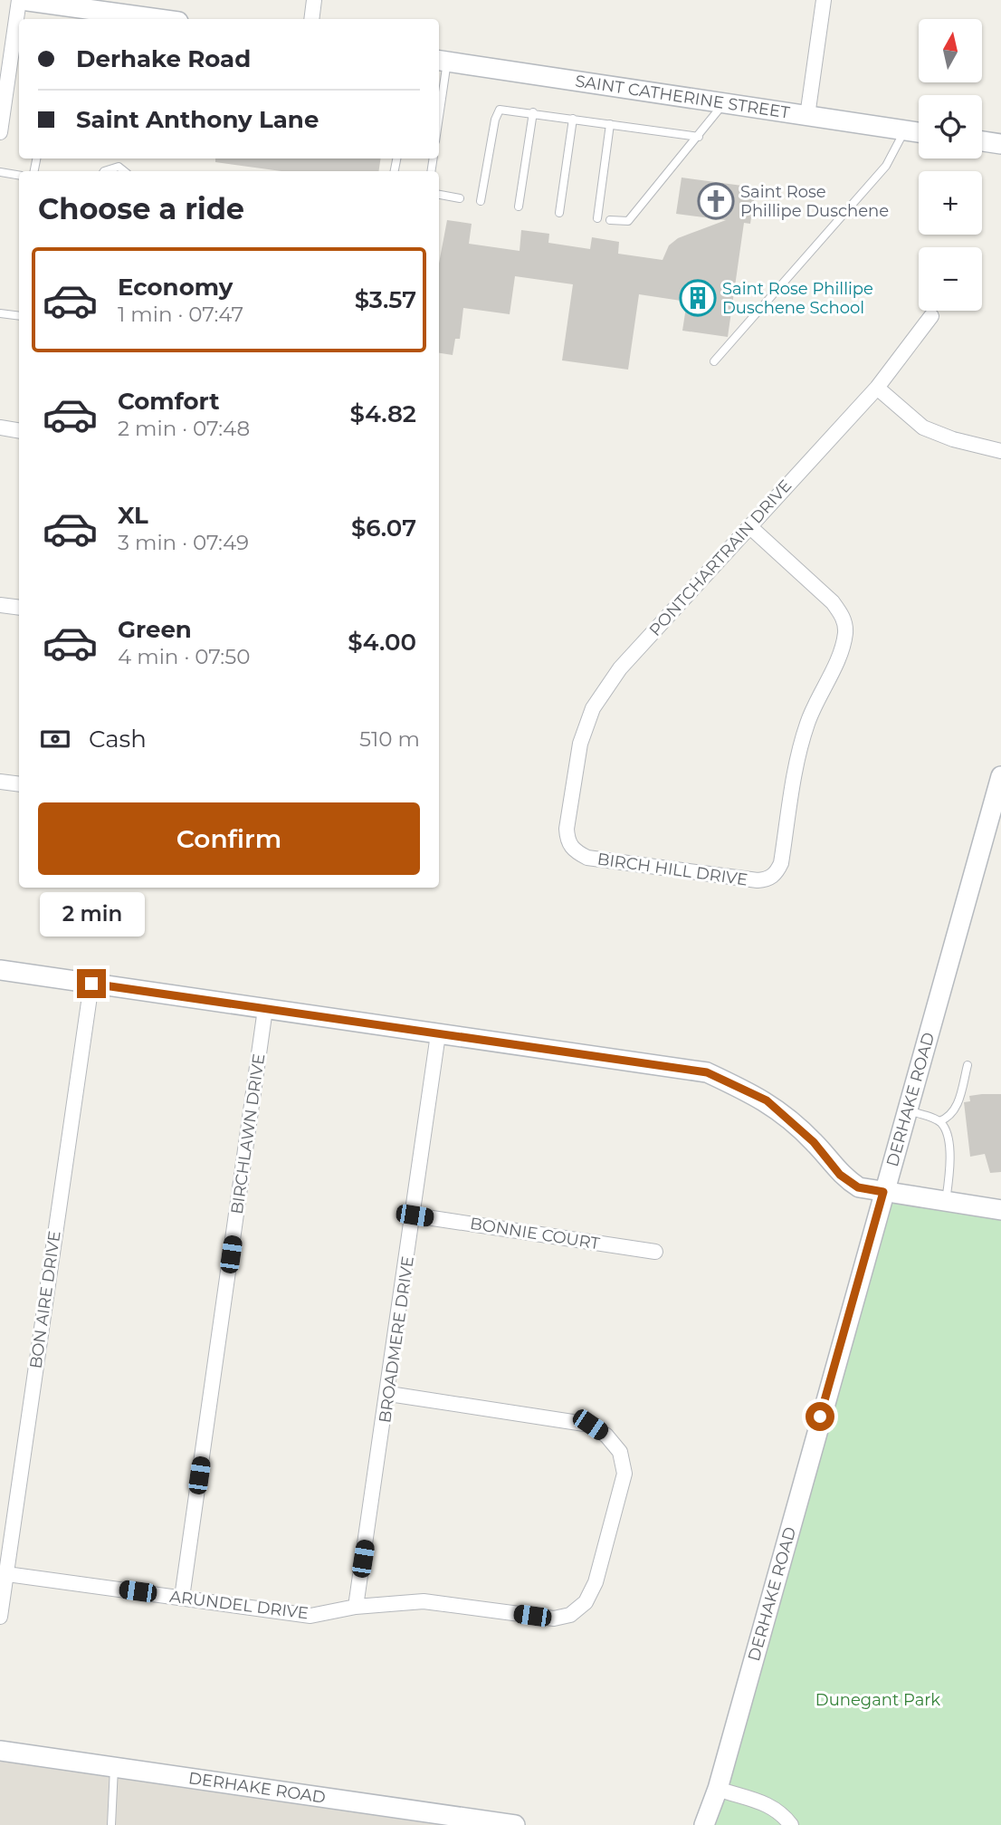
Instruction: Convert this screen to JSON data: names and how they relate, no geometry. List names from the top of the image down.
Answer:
{
  "streets": {
    "street": [
      "SAINT CATHERINE STREET",
      "PONTCHARTRAIN DRIVE",
      "BIRCH HILL DRIVE",
      "DERHAKE ROAD",
      "BIRCHLAWN DRIVE",
      "BONNIE COURT",
      "BON AIRE DRIVE",
      "BROADMERE DRIVE",
      "ARUNDEL DRIVE"
    ]
  },
  "crossings": [
    ["PONTCHARTRAIN DRIVE", "BIRCH HILL DRIVE"],
    ["BIRCHLAWN DRIVE", "ARUNDEL DRIVE"],
    ["BONNIE COURT", "BROADMERE DRIVE"],
    ["BON AIRE DRIVE", "ARUNDEL DRIVE"],
    ["BROADMERE DRIVE", "ARUNDEL DRIVE"]
  ],
  "parks": ["Dunegant Park"],
  "places": {
    "church": ["Saint Rose Phillipe Duschene"],
    "building": ["Saint Rose Phillipe Duschene School"]
  },
  "north": "top",
  "page": {
    "map_buttons": ["+", "−"],
    "banner": ["Derhake Road", "Saint Anthony Lane"],
    "heading": "Choose a ride",
    "list": [
      {
        "name": "Economy",
        "note": "1 min · 07:47",
        "value": "$3.57"
      },
      {
        "name": "Comfort",
        "note": "2 min · 07:48",
        "value": "$4.82"
      },
      {
        "name": "XL",
        "note": "3 min · 07:49",
        "value": "$6.07"
      },
      {
        "name": "Green",
        "note": "4 min · 07:50",
        "value": "$4.00"
      }
    ],
    "pay": ["Cash", "510 m"],
    "buttons": "Confirm",
    "bubble": "2 min"
  }
}
